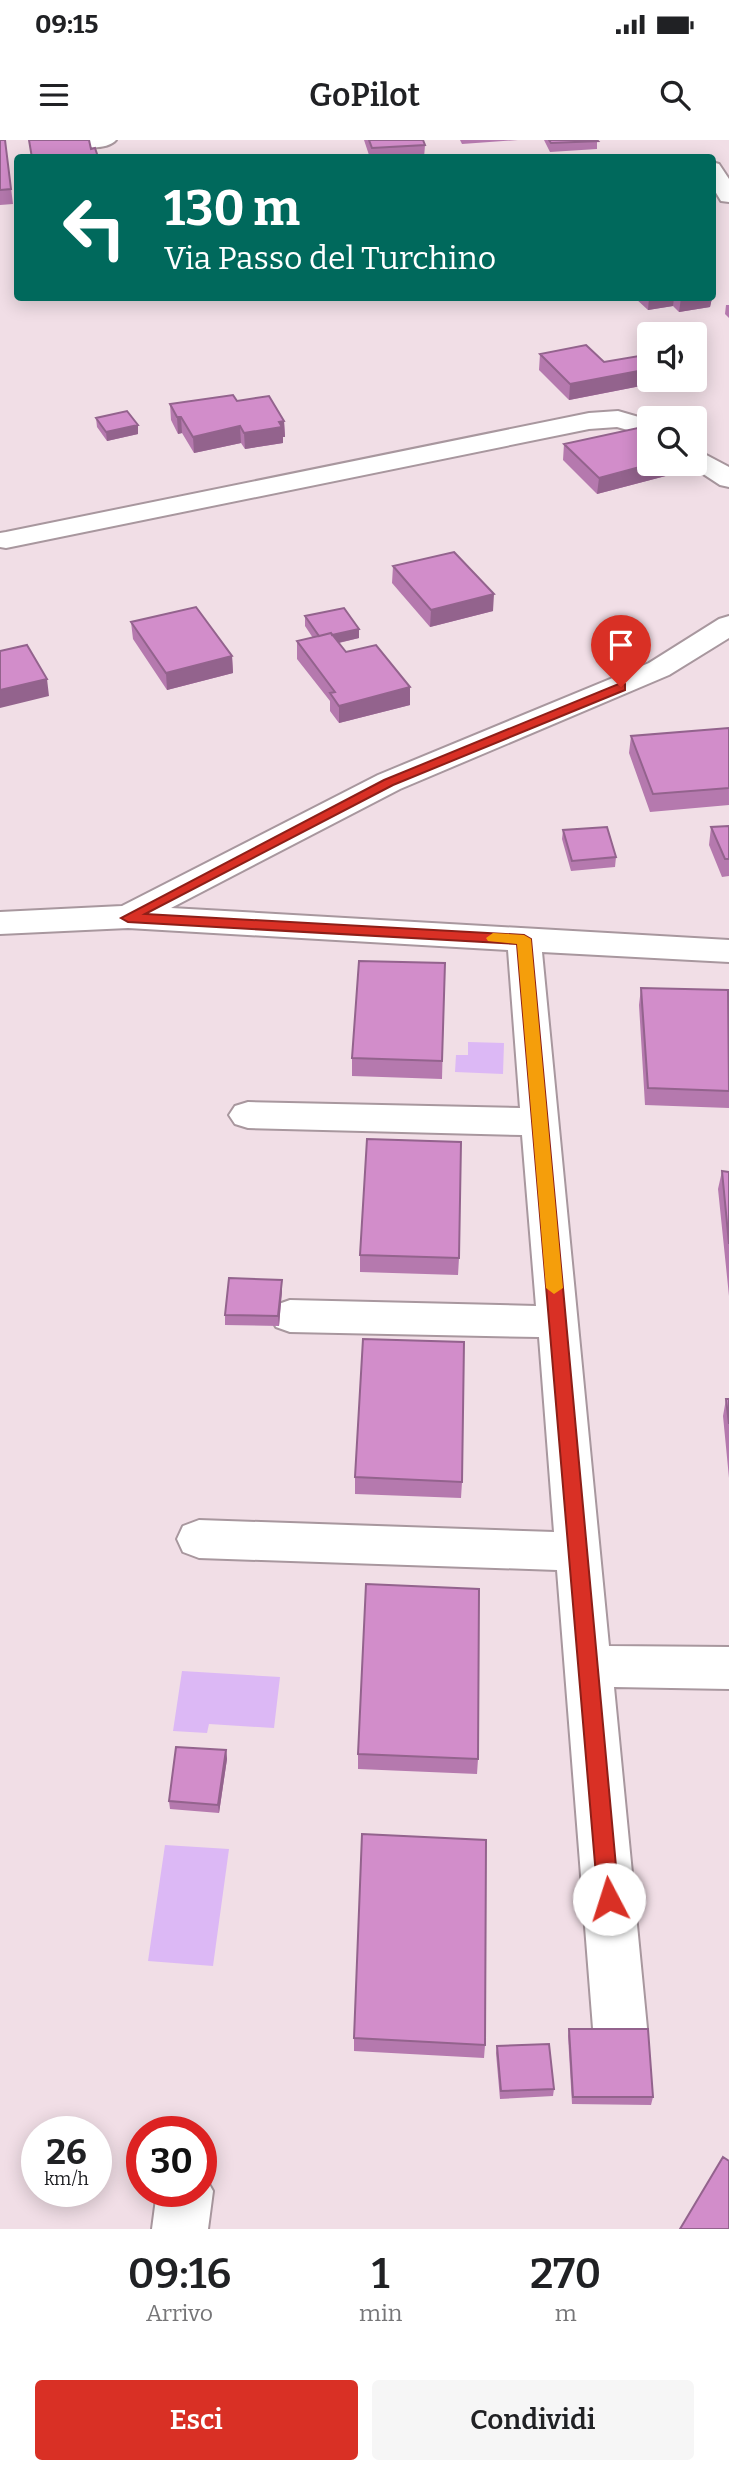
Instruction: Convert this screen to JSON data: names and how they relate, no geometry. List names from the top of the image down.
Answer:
{
  "page": {
    "status": "09:15",
    "header": "GoPilot",
    "turn": ["130 m", "Via Passo del Turchino"],
    "speed": "26 km/h",
    "limit": "30",
    "eta": [
      "09:16",
      "Arrivo",
      "1",
      "min",
      "270",
      "m"
    ],
    "buttons": ["Esci", "Condividi"]
  }
}
